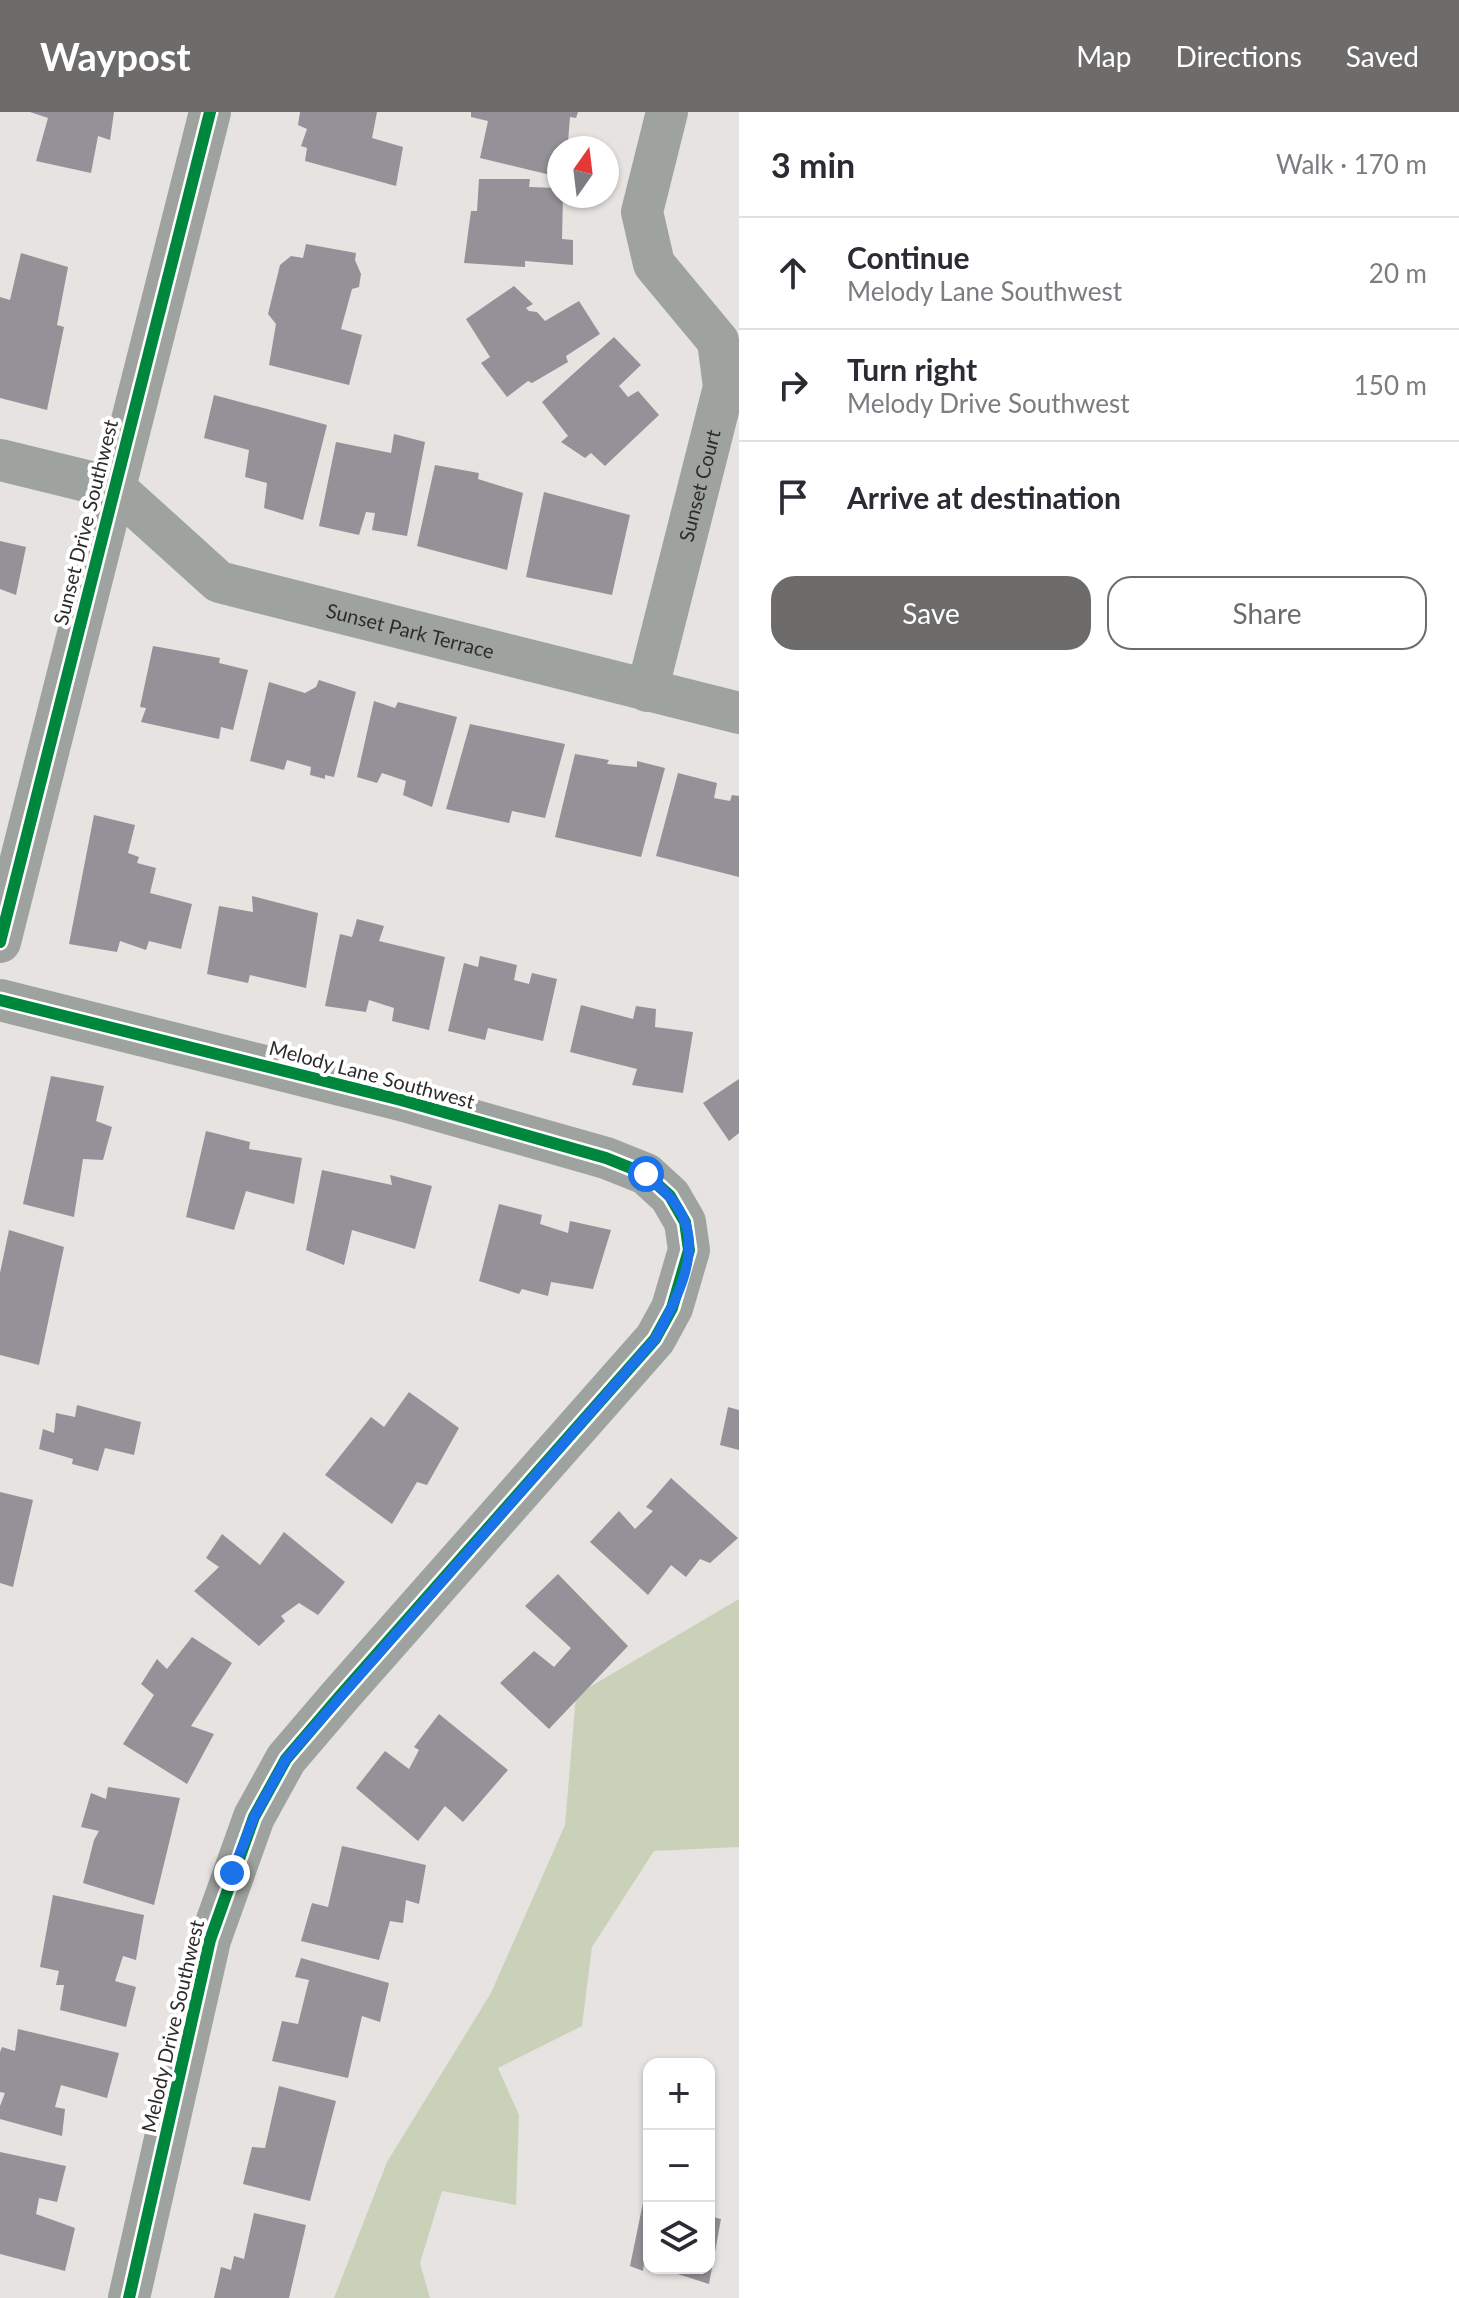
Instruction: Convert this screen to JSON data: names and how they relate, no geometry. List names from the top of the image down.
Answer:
{
  "streets": {
    "street": [
      "Sunset Court",
      "Sunset Drive Southwest",
      "Sunset Park Terrace",
      "Melody Lane Southwest",
      "Melody Drive Southwest"
    ]
  },
  "crossings": [
    ["Sunset Court", "Sunset Park Terrace"],
    ["Sunset Drive Southwest", "Sunset Park Terrace"],
    ["Melody Lane Southwest", "Melody Drive Southwest"]
  ],
  "north": "top",
  "page": {
    "header": "Waypost",
    "nav": ["Map", "Directions", "Saved"],
    "heading": ["3 min", "Walk · 170 m"],
    "list": [
      ["Continue", "Melody Lane Southwest", "20 m"],
      ["Turn right", "Melody Drive Southwest", "150 m"],
      "Arrive at destination"
    ],
    "buttons": ["Save", "Share"],
    "map_buttons": ["+", "−"]
  }
}
